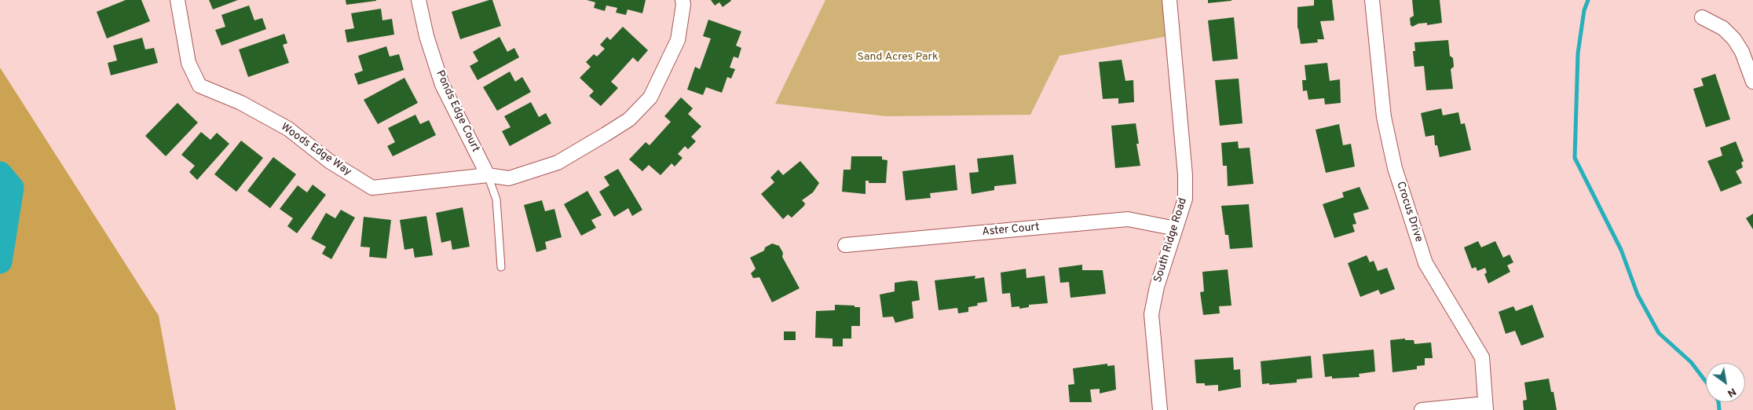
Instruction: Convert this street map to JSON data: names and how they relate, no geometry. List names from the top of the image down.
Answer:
{
  "streets": {
    "street": [
      "Ponds Edge Court",
      "Woods Edge Way",
      "Crocus Drive",
      "Aster Court",
      "South Ridge Road"
    ]
  },
  "crossings": [
    ["Ponds Edge Court", "Woods Edge Way"],
    ["Aster Court", "South Ridge Road"]
  ],
  "parks": ["Sand Acres Park"],
  "north": "bottom right"
}
